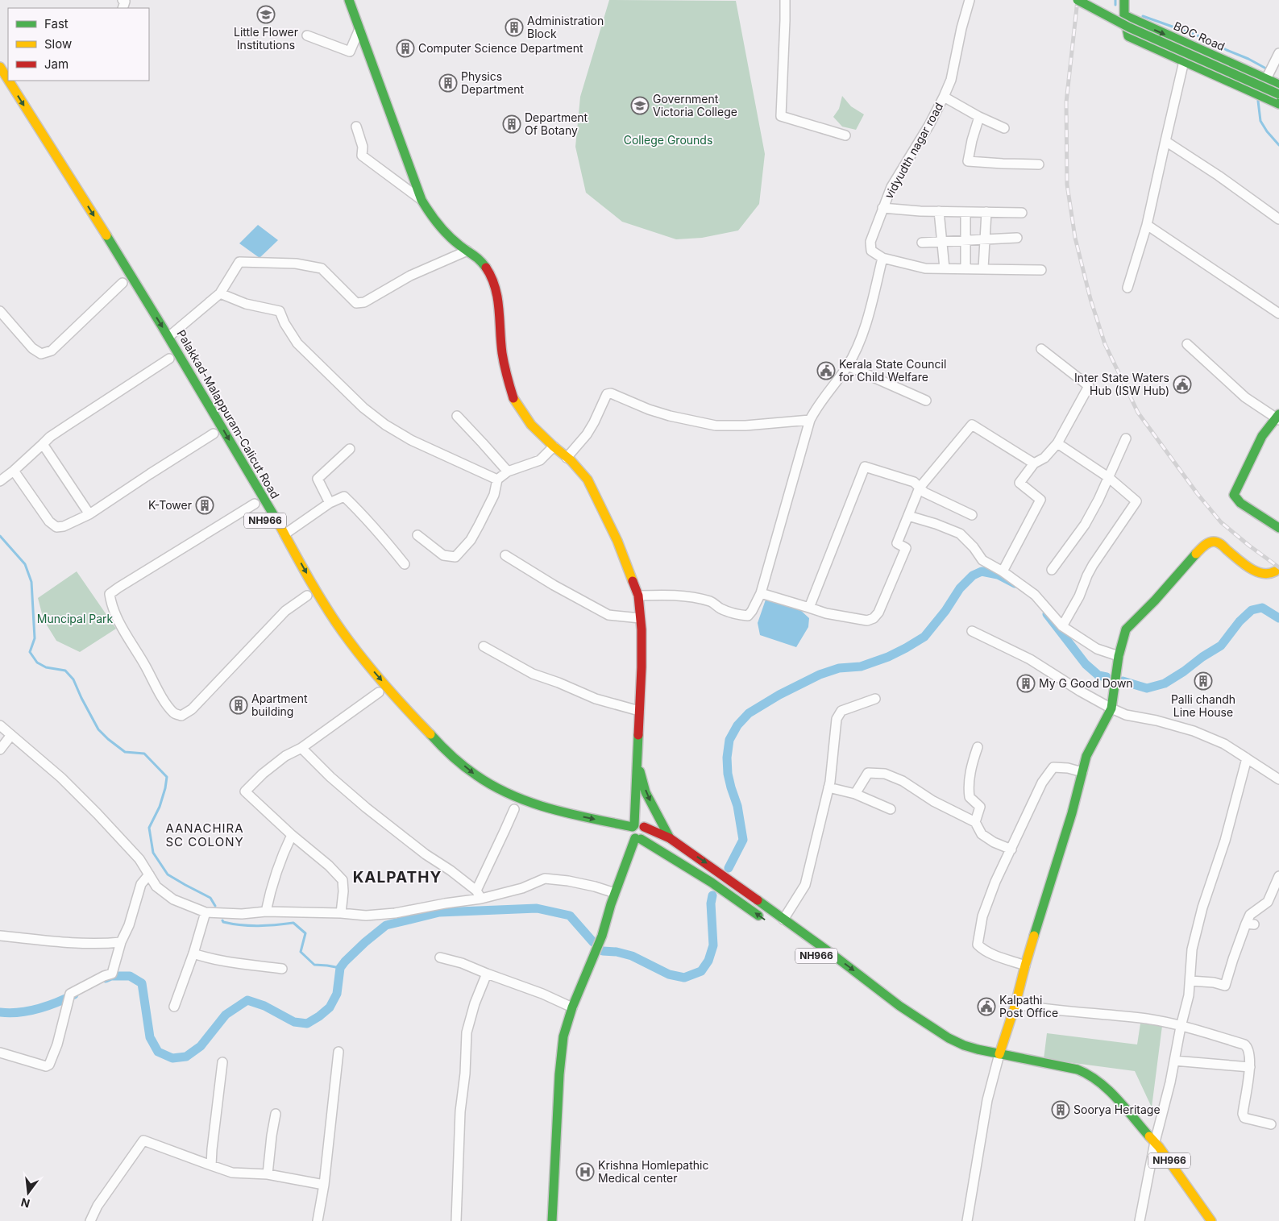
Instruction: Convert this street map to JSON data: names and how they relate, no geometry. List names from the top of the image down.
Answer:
{
  "streets": {
    "main road": ["BOC Road", "Palakkad-Malappuram-Calicut Road", "NH966"],
    "street": ["vidyudth nagar road"]
  },
  "districts": ["AANACHIRA SC COLONY", "KALPATHY"],
  "parks": ["College Grounds", "Muncipal Park"],
  "places": {
    "school or university": ["Little Flower Institutions", "Government Victoria College"],
    "building": [
      "Administration Block",
      "Computer Science Department",
      "Physics Department",
      "Department Of Botany",
      "K-Tower",
      "Palli chandh Line House",
      "My G Good Down",
      "Apartment building",
      "Soorya Heritage"
    ],
    "public building": ["Kerala State Council for Child Welfare", "Inter State Waters Hub (ISW Hub)", "Kalpathi Post Office"],
    "hospital": ["Krishna Homlepathic Medical center"]
  },
  "legend": ["Fast", "Slow", "Jam"],
  "north": "bottom"
}
